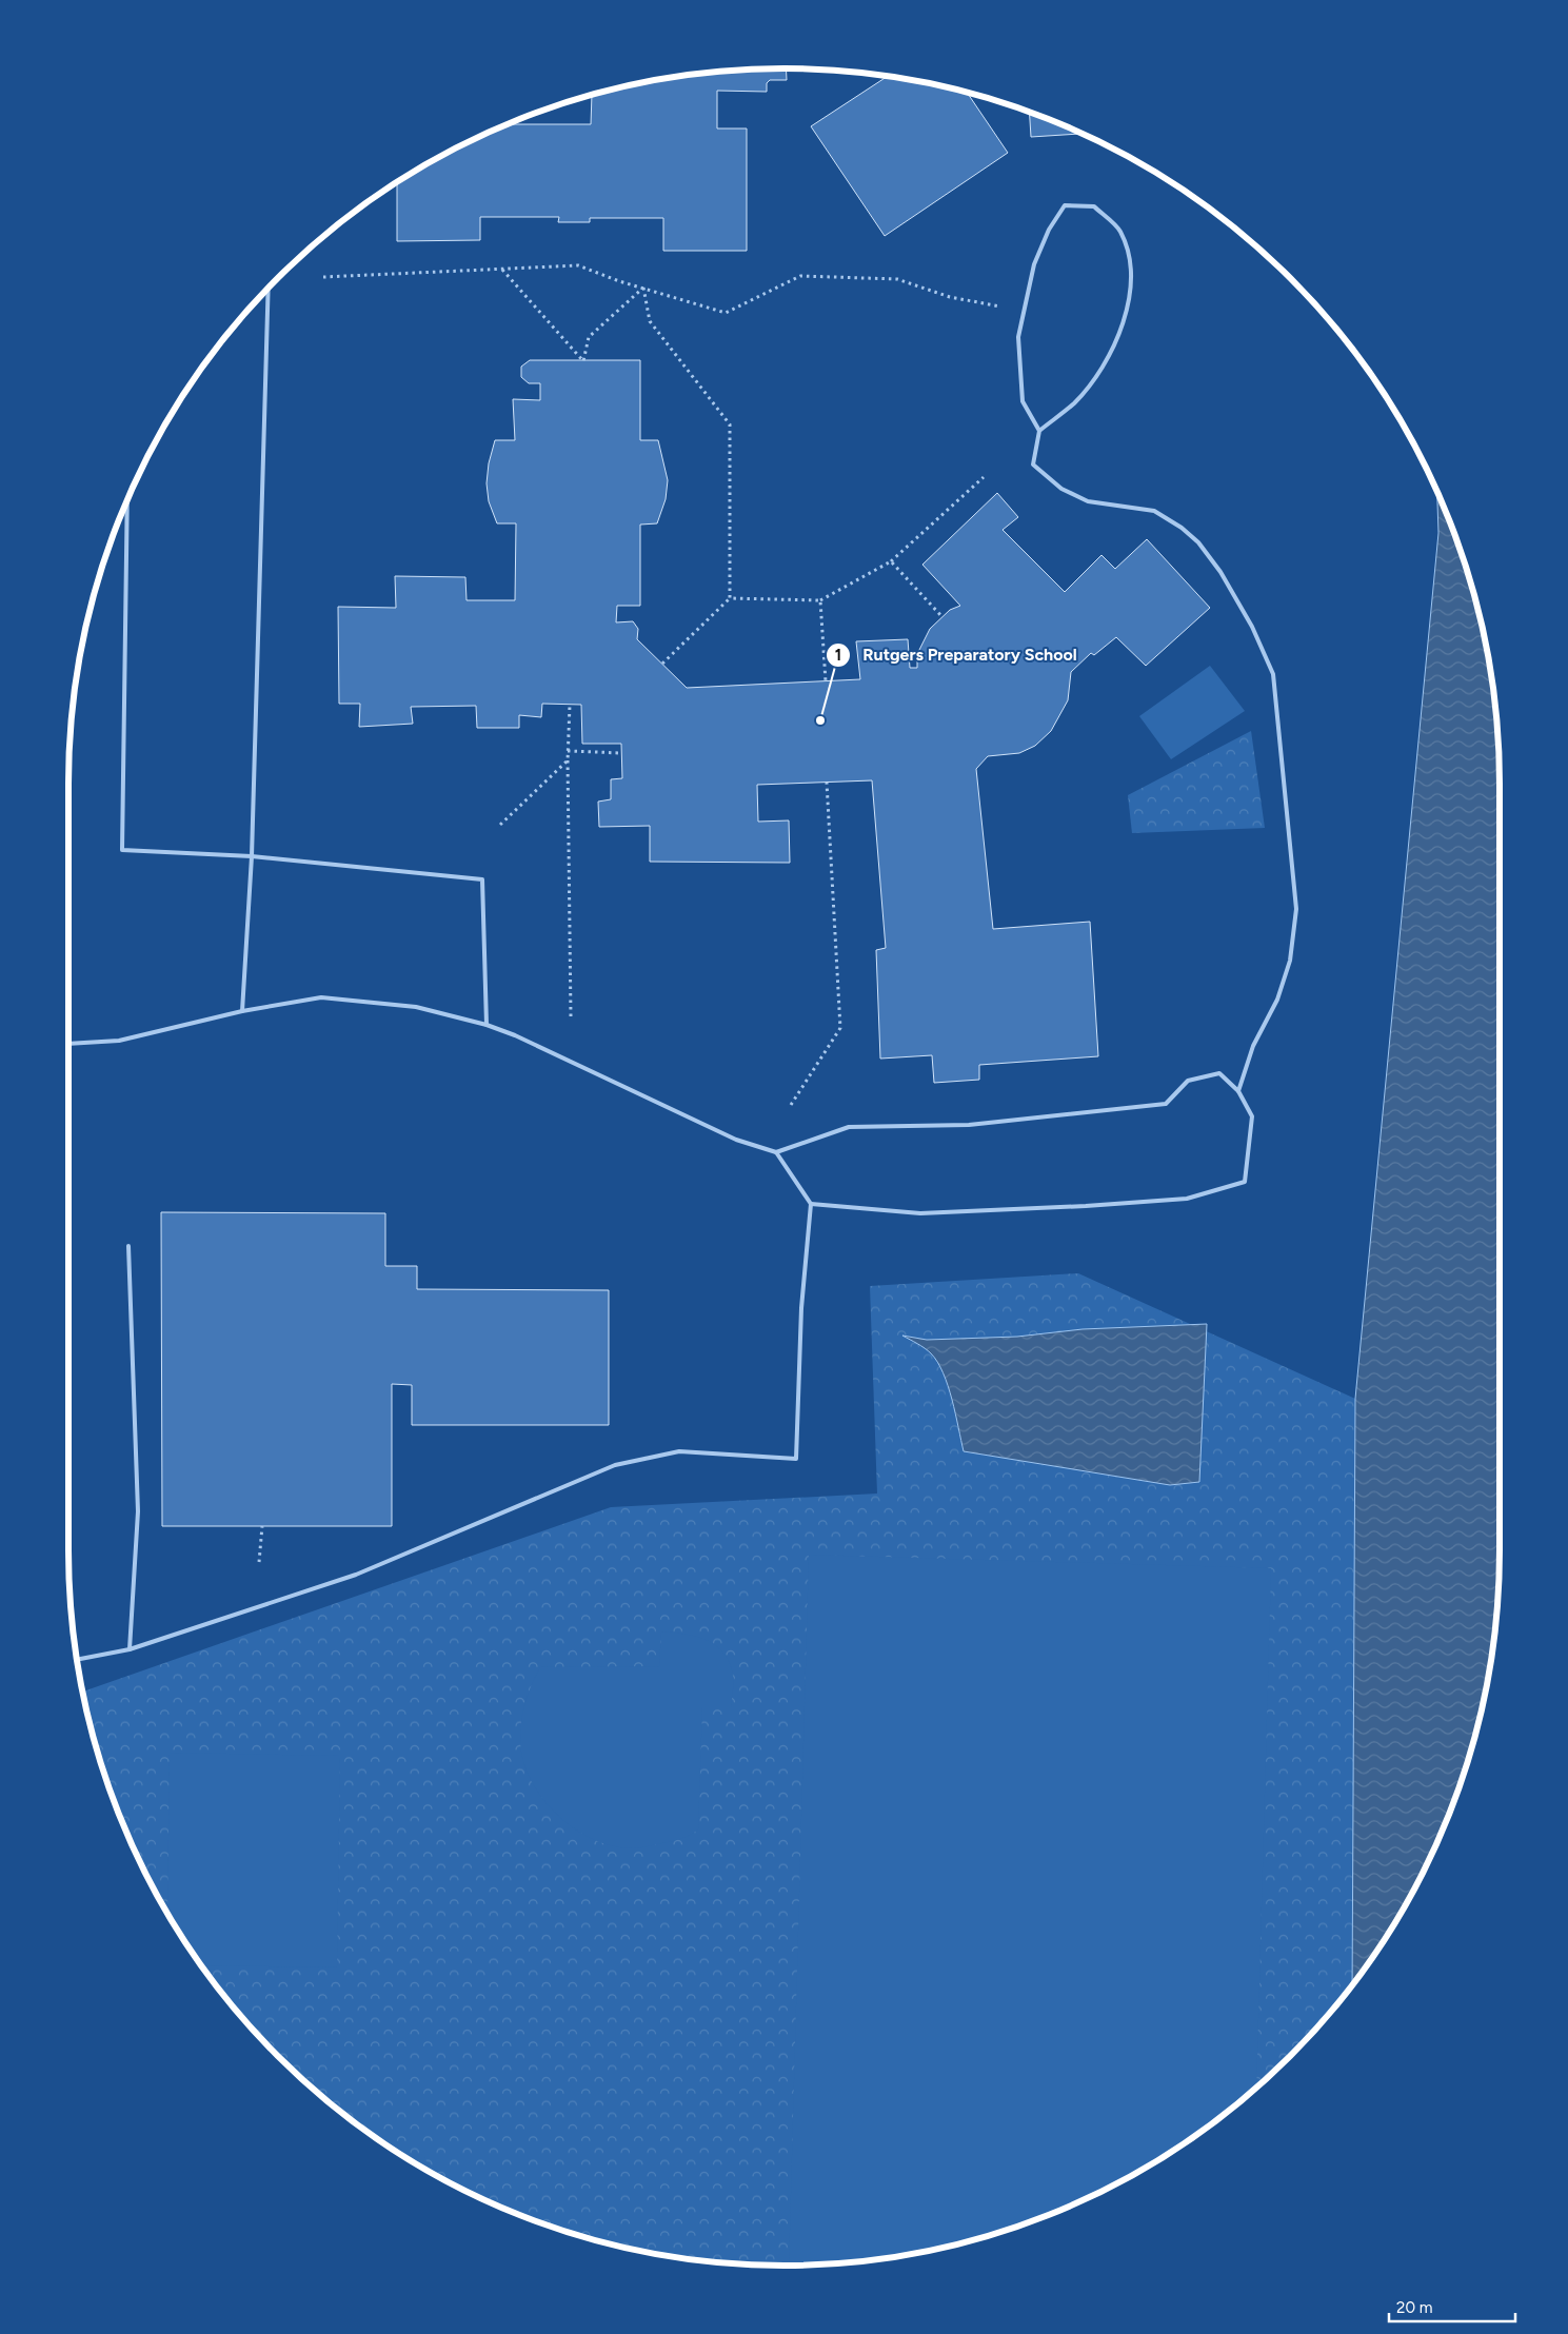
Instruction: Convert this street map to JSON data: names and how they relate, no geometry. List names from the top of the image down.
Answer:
{
  "places": ["Rutgers Preparatory School"],
  "scale_bar": "20 m"
}
